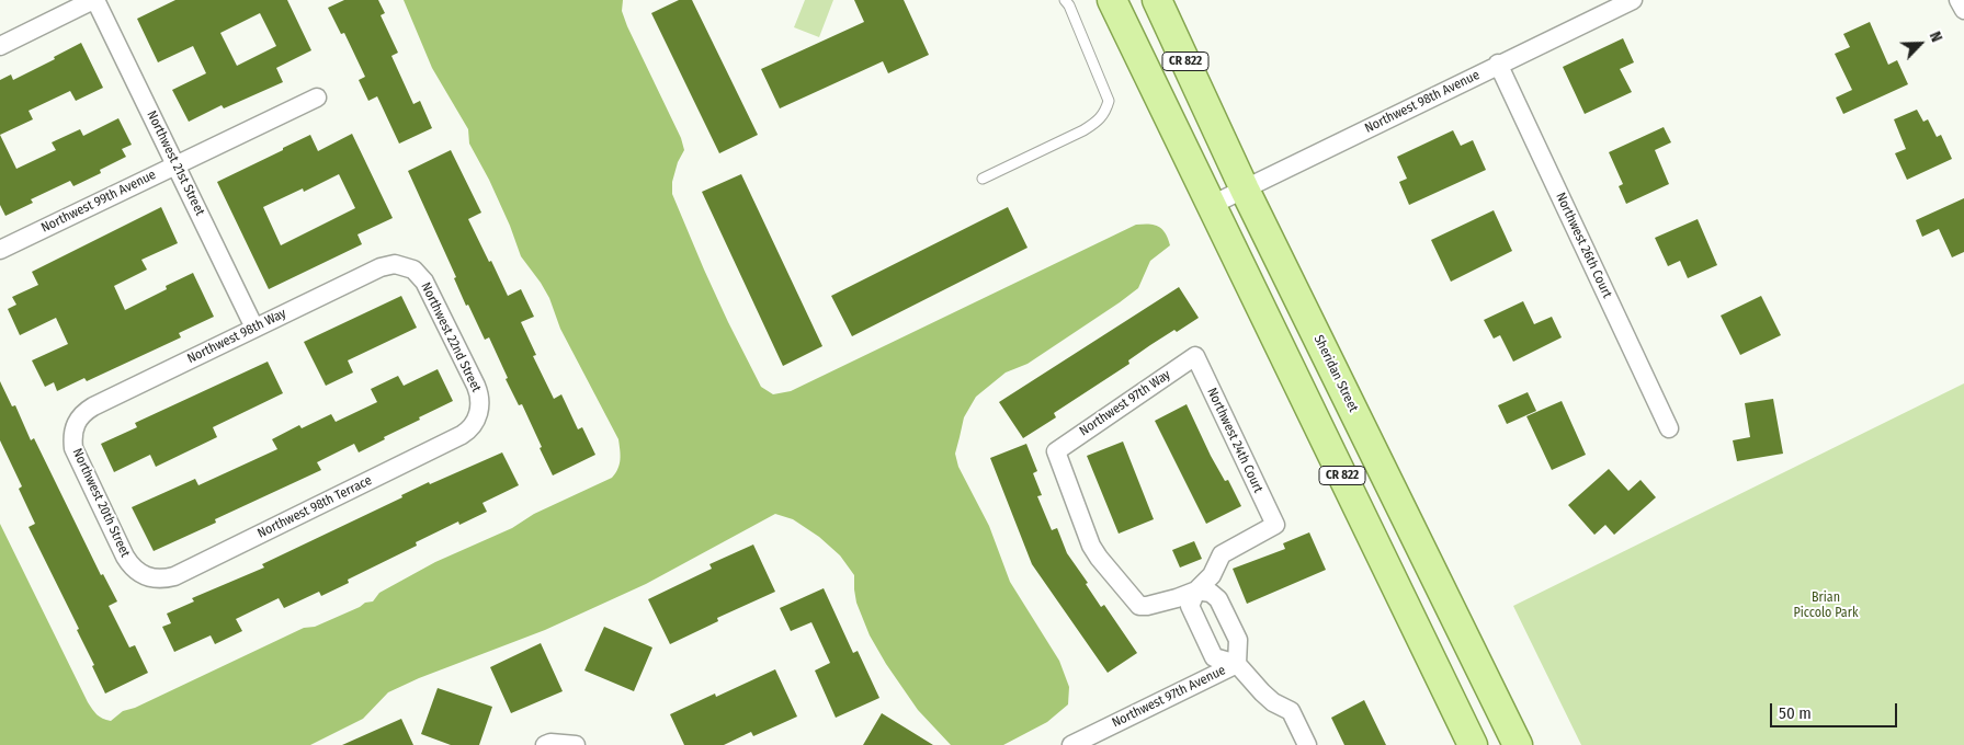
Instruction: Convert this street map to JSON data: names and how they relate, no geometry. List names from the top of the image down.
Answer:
{
  "streets": {
    "main road": ["CR 822", "Sheridan Street"],
    "street": [
      "Northwest 98th Avenue",
      "Northwest 21st Street",
      "Northwest 99th Avenue",
      "Northwest 26th Court",
      "Northwest 98th Way",
      "Northwest 22nd Street",
      "Northwest 97th Way",
      "Northwest 24th Court",
      "Northwest 20th Street",
      "Northwest 98th Terrace",
      "Northwest 97th Avenue"
    ]
  },
  "crossings": [
    ["CR 822", "Northwest 98th Avenue"],
    ["Northwest 98th Avenue", "Northwest 26th Court"],
    ["Northwest 98th Avenue", "Sheridan Street"],
    ["Northwest 21st Street", "Northwest 99th Avenue"],
    ["Northwest 21st Street", "Northwest 98th Way"],
    ["Northwest 98th Way", "Northwest 22nd Street"],
    ["Northwest 98th Way", "Northwest 20th Street"],
    ["Northwest 22nd Street", "Northwest 98th Terrace"],
    ["Northwest 97th Way", "Northwest 24th Court"],
    ["Northwest 20th Street", "Northwest 98th Terrace"]
  ],
  "parks": ["Brian Piccolo Park"],
  "scale_bar": "50 m",
  "north": "top right"
}
